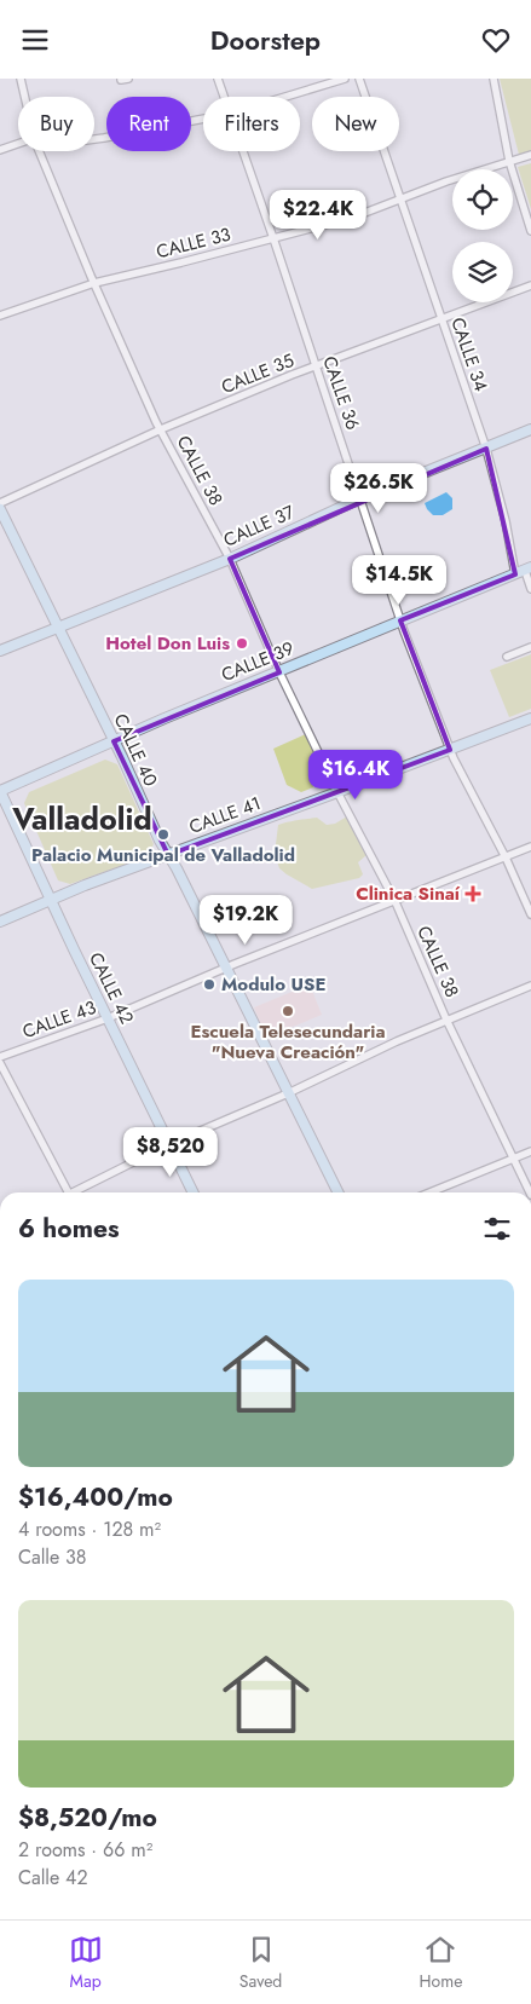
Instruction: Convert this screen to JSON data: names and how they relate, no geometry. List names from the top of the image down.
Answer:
{
  "streets": {
    "main road": [
      "CALLE 37",
      "CALLE 39",
      "CALLE 40",
      "CALLE 41",
      "CALLE 42"
    ],
    "street": [
      "CALLE 33",
      "CALLE 34",
      "CALLE 35",
      "CALLE 36",
      "CALLE 38",
      "CALLE 43"
    ]
  },
  "crossings": [
    ["CALLE 33", "CALLE 34"],
    ["CALLE 33", "CALLE 36"],
    ["CALLE 33", "CALLE 38"],
    ["CALLE 34", "CALLE 35"],
    ["CALLE 34", "CALLE 37"],
    ["CALLE 34", "CALLE 39"],
    ["CALLE 35", "CALLE 36"],
    ["CALLE 35", "CALLE 38"],
    ["CALLE 36", "CALLE 37"],
    ["CALLE 36", "CALLE 39"],
    ["CALLE 36", "CALLE 41"],
    ["CALLE 36", "CALLE 43"],
    ["CALLE 38", "CALLE 37"],
    ["CALLE 38", "CALLE 39"],
    ["CALLE 38", "CALLE 41"],
    ["CALLE 38", "CALLE 43"],
    ["CALLE 37", "CALLE 40"],
    ["CALLE 39", "CALLE 40"],
    ["CALLE 39", "CALLE 42"],
    ["CALLE 40", "CALLE 41"],
    ["CALLE 40", "CALLE 43"],
    ["CALLE 41", "CALLE 42"],
    ["CALLE 42", "CALLE 43"]
  ],
  "districts": ["Valladolid"],
  "places": {
    "other": [
      "Hotel Don Luis",
      "Palacio Municipal de Valladolid",
      "Modulo USE",
      "Escuela Telesecundaria \"Nueva Creación\""
    ],
    "health": ["Clinica Sinaí"]
  },
  "page": {
    "header": "Doorstep",
    "chip": [
      "Buy",
      "Rent",
      "Filters",
      "New"
    ],
    "price": [
      "$22.4K",
      "$26.5K",
      "$14.5K",
      "$16.4K",
      "$19.2K",
      "$8,520"
    ],
    "heading": "6 homes",
    "list": [
      {
        "name": "$16,400/mo",
        "note": "4 rooms · 128 m² · Calle 38"
      },
      {
        "name": "$8,520/mo",
        "note": "2 rooms · 66 m² · Calle 42"
      }
    ],
    "tabs": ["Map", "Saved", "Home"]
  }
}
